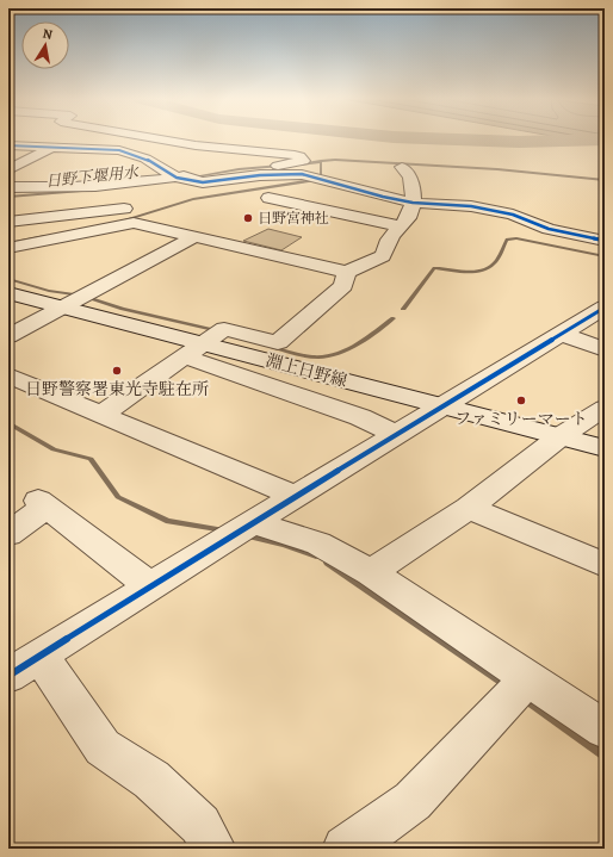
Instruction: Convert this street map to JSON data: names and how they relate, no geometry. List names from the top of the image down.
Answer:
{
  "streets": {
    "street": ["淵上日野線"]
  },
  "water": ["日野下堰用水"],
  "places": ["日野宮神社", "日野警察署東光寺駐在所", "ファミリーマート"],
  "north": "top"
}
